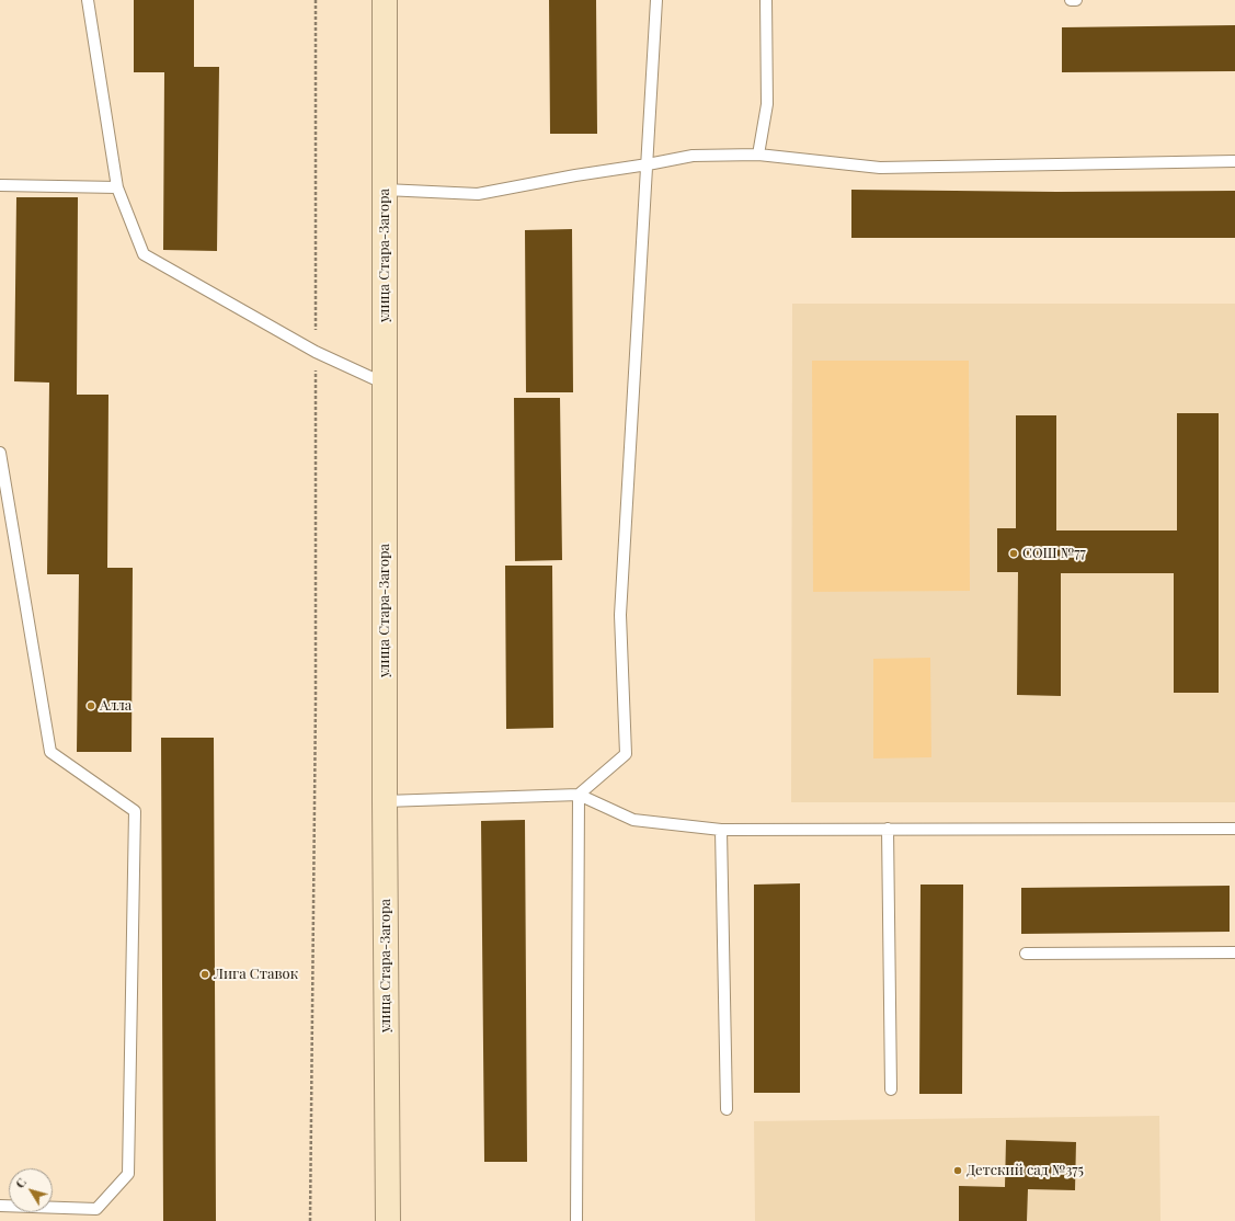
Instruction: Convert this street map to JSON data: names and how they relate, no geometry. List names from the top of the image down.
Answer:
{
  "streets": {
    "main road": ["улица Стара-Загора"]
  },
  "places": [
    "СОШ №77",
    "Алла",
    "Лига Ставок",
    "Детский сад №375"
  ],
  "north": "top left"
}
